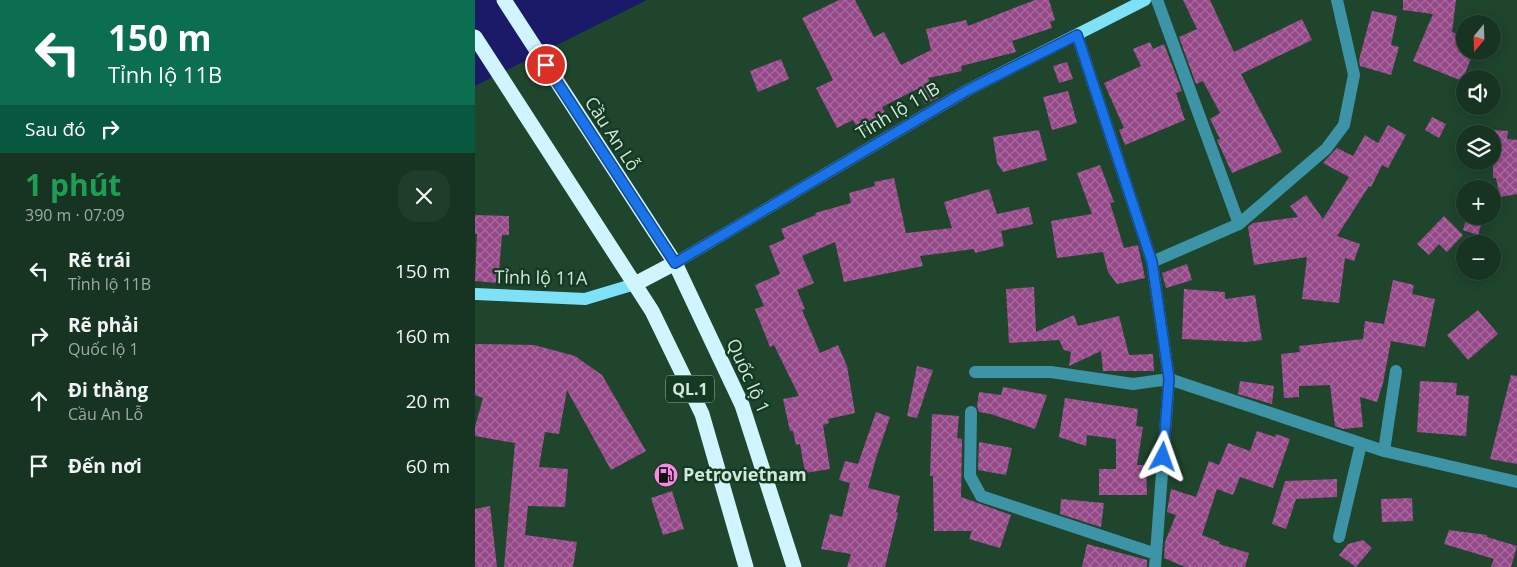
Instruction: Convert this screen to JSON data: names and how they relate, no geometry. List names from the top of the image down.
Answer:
{
  "streets": {
    "highway": ["Cầu An Lỗ", "Quốc lộ 1", "QL.1"],
    "main road": ["Tỉnh lộ 11B", "Tỉnh lộ 11A"]
  },
  "crossings": [
    ["Tỉnh lộ 11B", "Quốc lộ 1"],
    ["Cầu An Lỗ", "Quốc lộ 1"],
    ["Tỉnh lộ 11A", "QL.1"]
  ],
  "places": {
    "fuel station": ["Petrovietnam"]
  },
  "north": "bottom",
  "page": {
    "turn": ["150 m", "Tỉnh lộ 11B"],
    "map_buttons": ["+", "−"],
    "then": "Sau đó",
    "heading": ["1 phút", "390 m · 07:09"],
    "list": [
      {
        "name": "Rẽ trái",
        "note": "Tỉnh lộ 11B",
        "value": "150 m"
      },
      {
        "name": "Rẽ phải",
        "note": "Quốc lộ 1",
        "value": "160 m"
      },
      {
        "name": "Đi thẳng",
        "note": "Cầu An Lỗ",
        "value": "20 m"
      },
      {
        "name": "Đến nơi",
        "value": "60 m"
      }
    ]
  }
}
